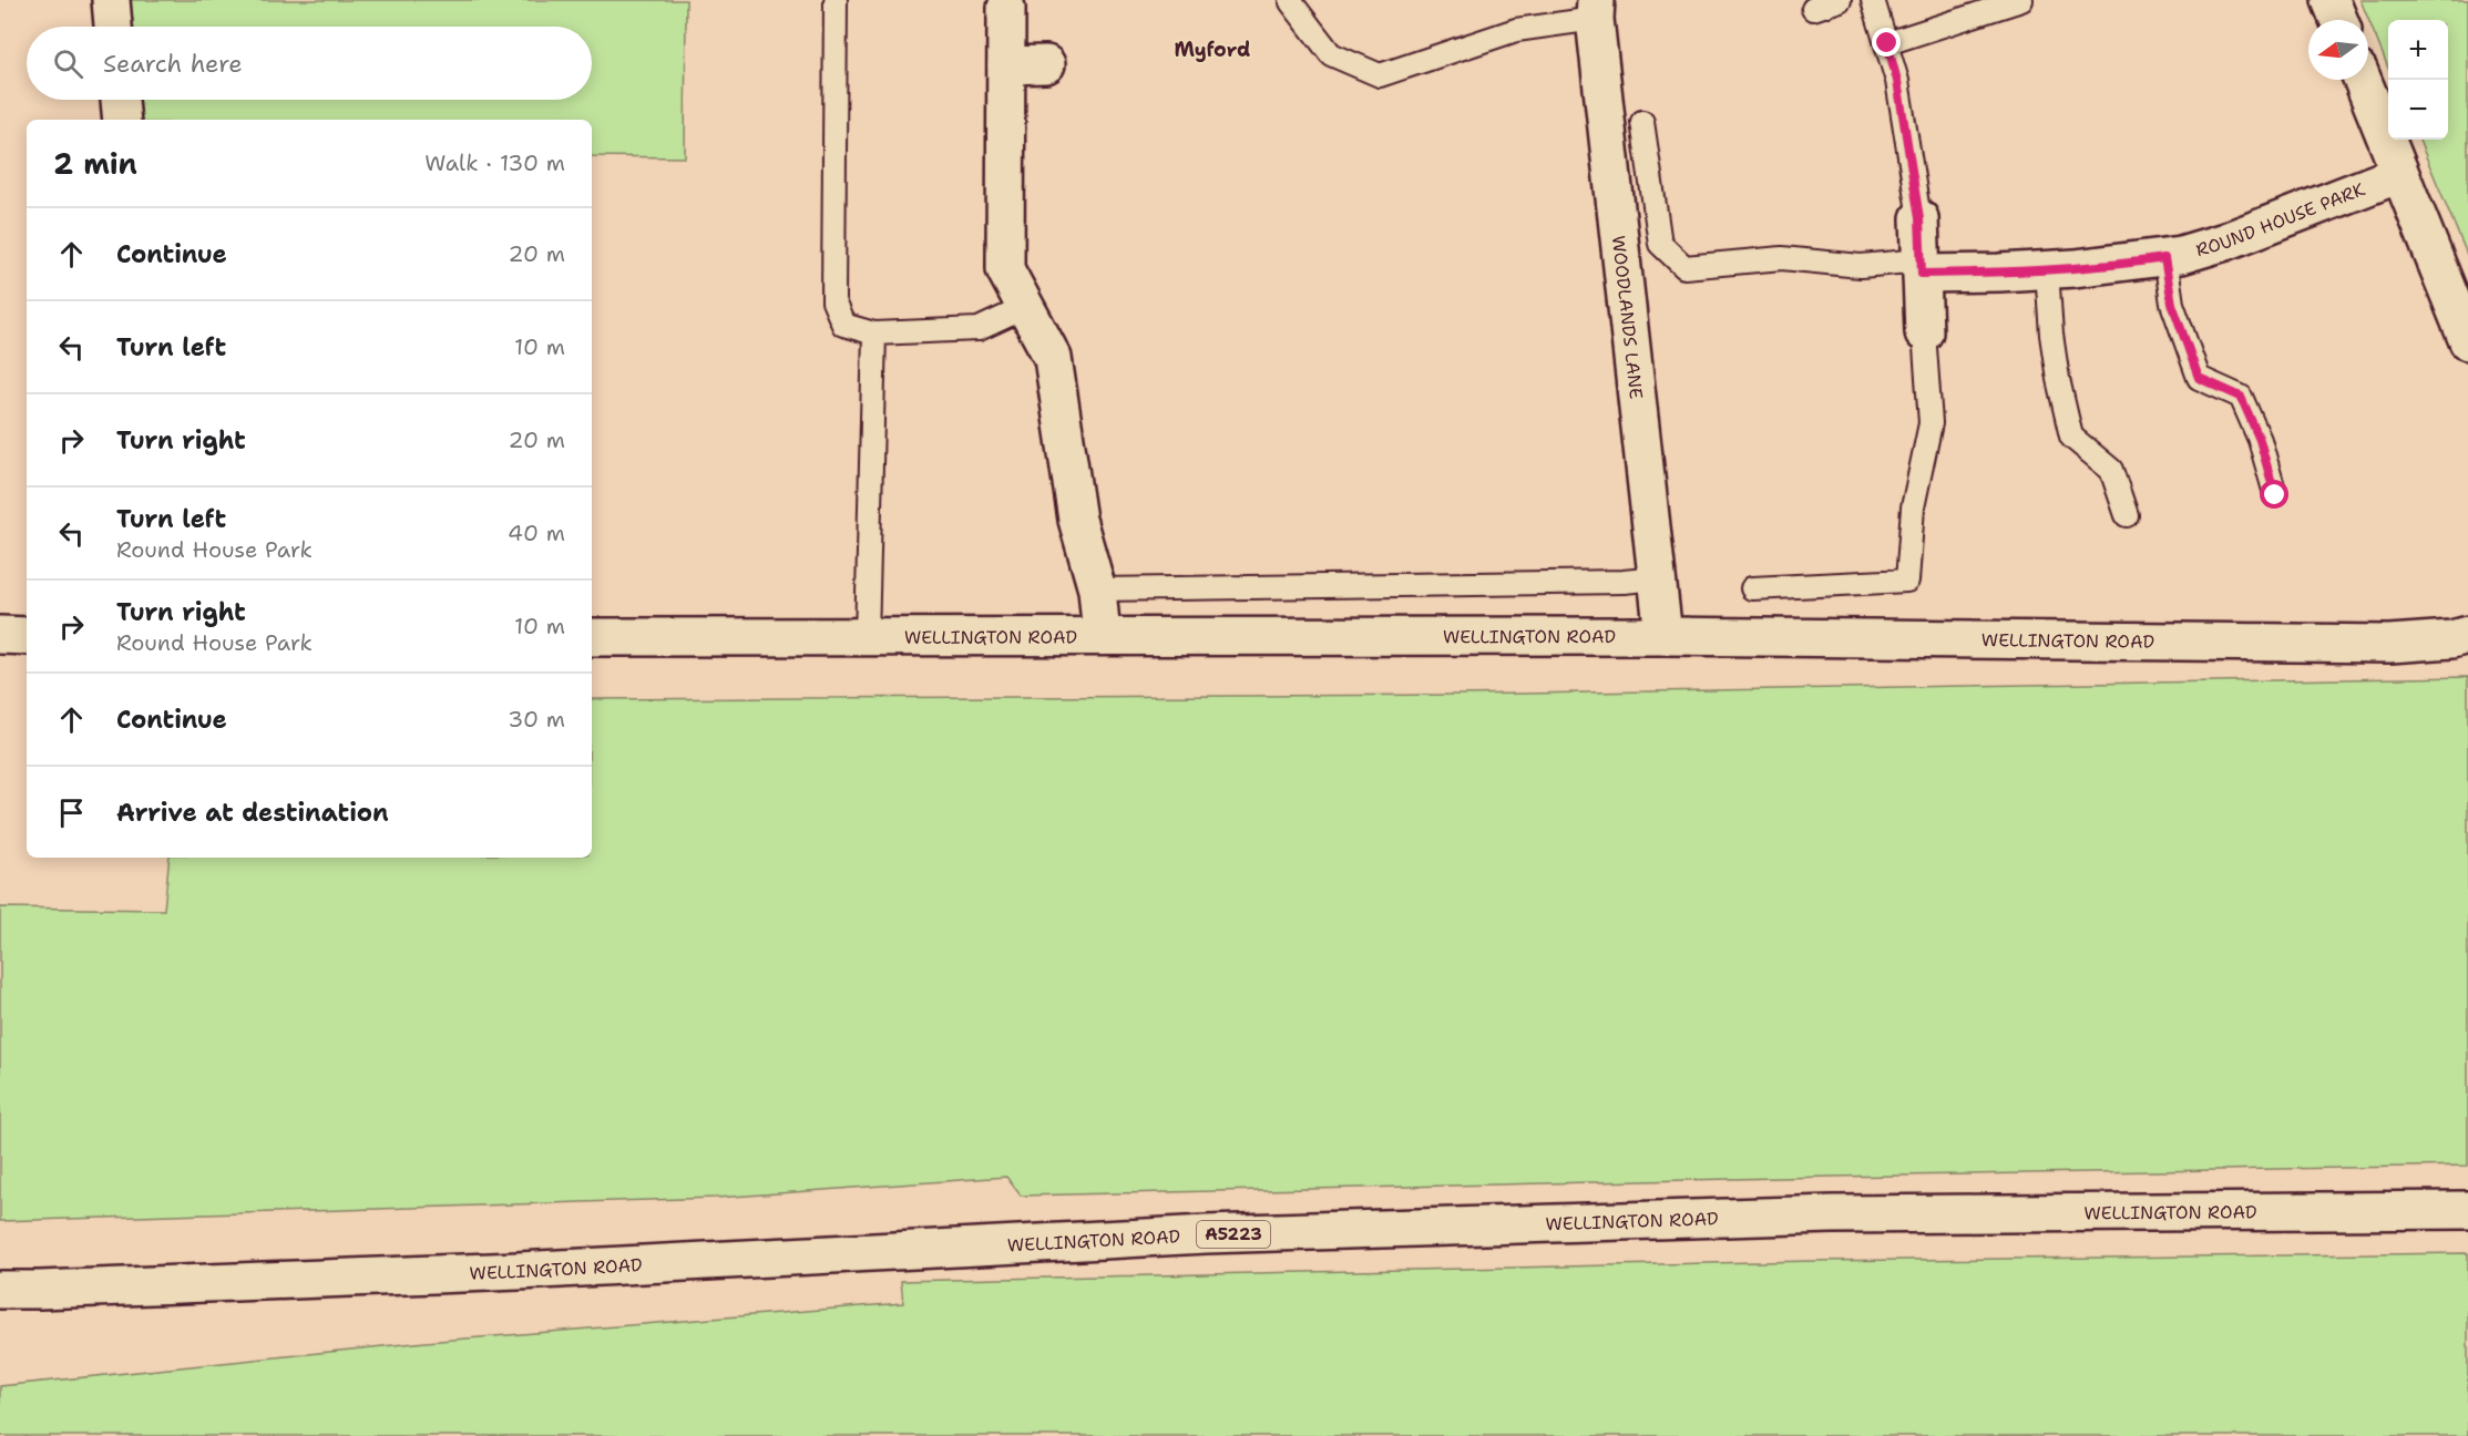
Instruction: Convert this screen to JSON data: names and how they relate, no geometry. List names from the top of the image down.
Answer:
{
  "streets": {
    "street": [
      "ROUND HOUSE PARK",
      "WOODLANDS LANE",
      "WELLINGTON ROAD",
      "A5223"
    ]
  },
  "crossings": [
    ["WOODLANDS LANE", "WELLINGTON ROAD"]
  ],
  "districts": ["Myford"],
  "north": "left",
  "page": {
    "map_buttons": ["+", "−"],
    "search": "Search here",
    "heading": ["2 min", "Walk · 130 m"],
    "list": [
      ["Continue", "20 m"],
      ["Turn left", "10 m"],
      ["Turn right", "20 m"],
      ["Turn left", "Round House Park", "40 m"],
      ["Turn right", "Round House Park", "10 m"],
      ["Continue", "30 m"],
      "Arrive at destination"
    ]
  }
}
